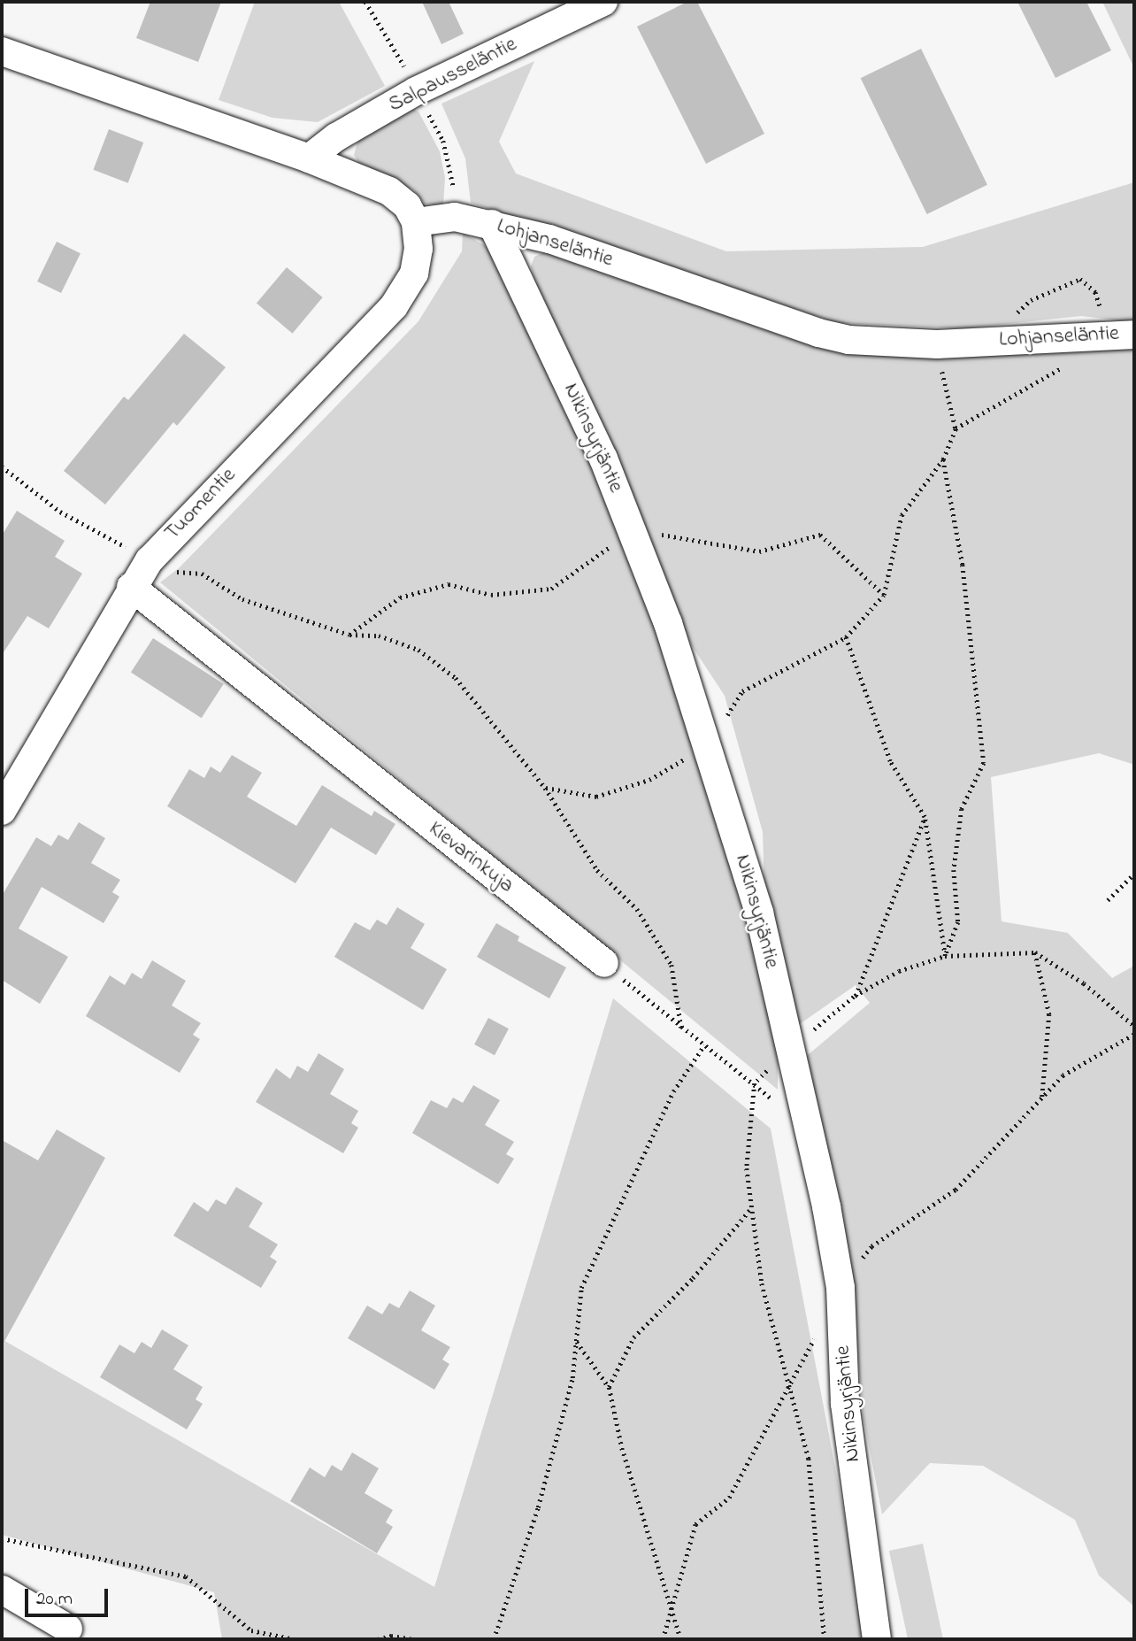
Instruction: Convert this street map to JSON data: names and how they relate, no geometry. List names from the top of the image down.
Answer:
{
  "streets": {
    "street": [
      "Salpausseläntie",
      "Lohjanseläntie",
      "Nikinsyrjäntie",
      "Tuomentie",
      "Kievarinkuja"
    ]
  },
  "crossings": [
    ["Lohjanseläntie", "Nikinsyrjäntie"],
    ["Lohjanseläntie", "Tuomentie"],
    ["Tuomentie", "Kievarinkuja"]
  ],
  "scale_bar": "20 m"
}
